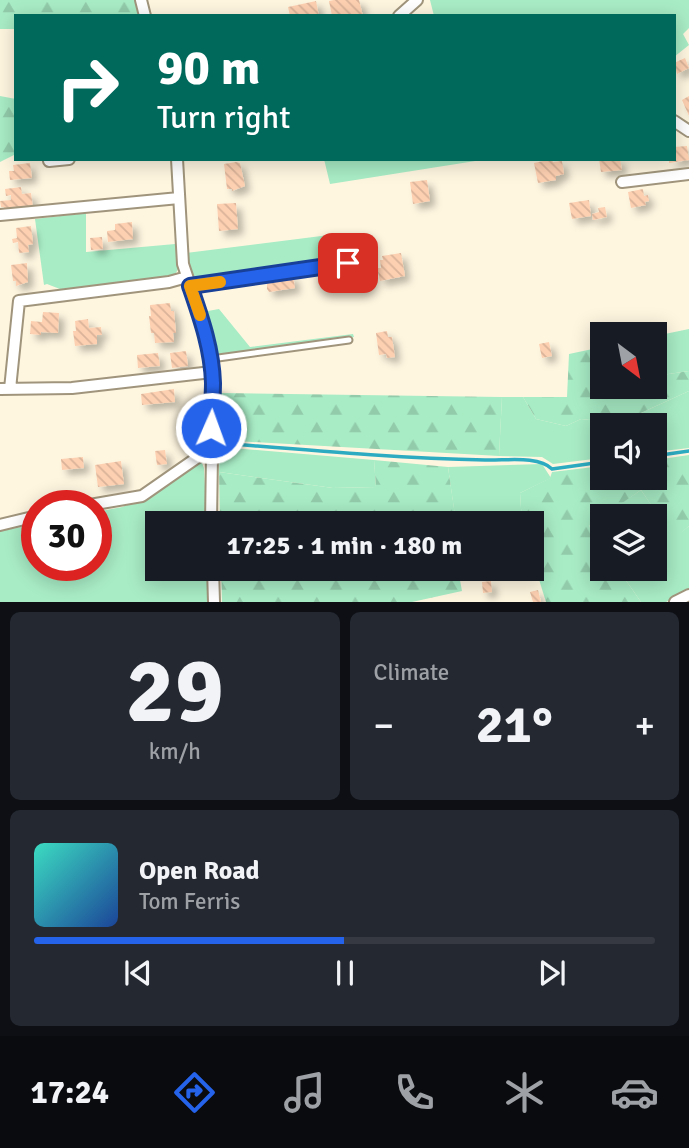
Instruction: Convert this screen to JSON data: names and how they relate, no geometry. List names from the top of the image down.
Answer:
{
  "north": "bottom right",
  "page": {
    "turn": ["90 m", "Turn right"],
    "limit": "30",
    "trip": "17:25 · 1 min · 180 m",
    "tile": [
      ["29", "km/h"],
      "Climate"
    ],
    "heat": ["−", "21°", "+"],
    "song": ["Open Road", "Tom Ferris"],
    "tabs": "17:24"
  }
}
